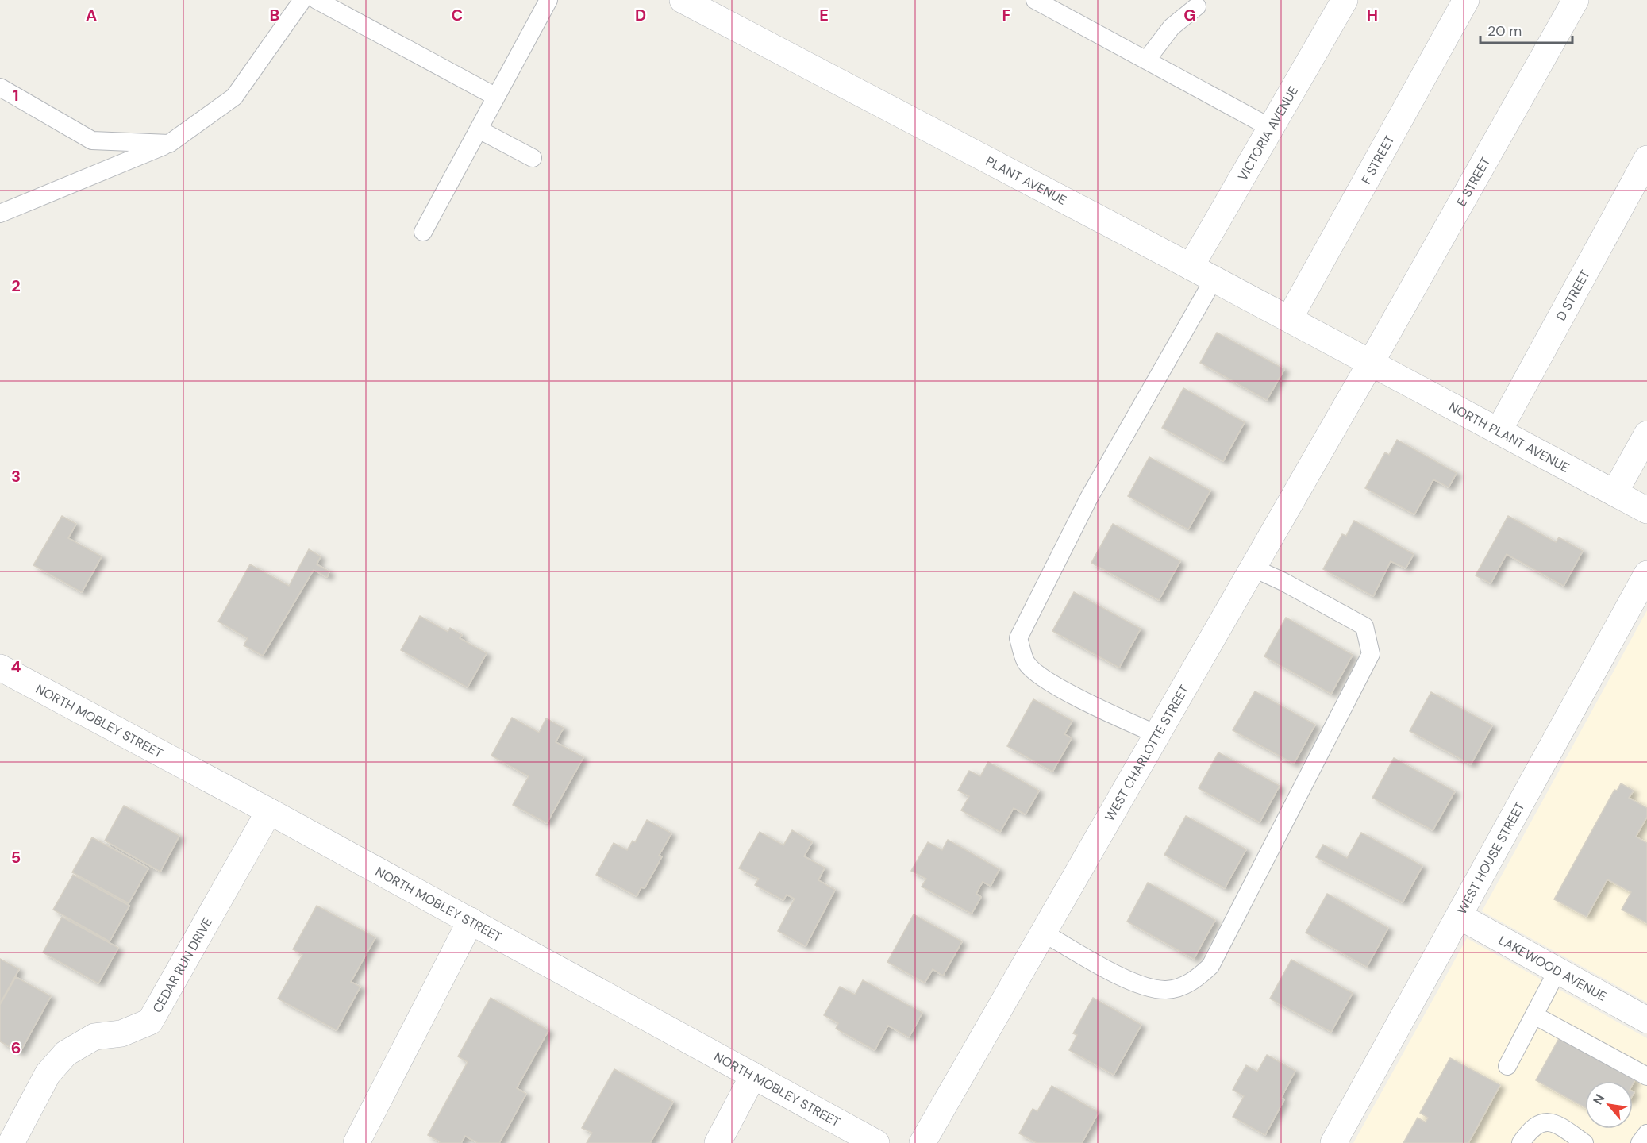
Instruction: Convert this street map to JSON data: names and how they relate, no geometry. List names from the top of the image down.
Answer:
{
  "streets": {
    "street": [
      "VICTORIA AVENUE",
      "F STREET",
      "PLANT AVENUE",
      "E STREET",
      "D STREET",
      "NORTH PLANT AVENUE",
      "NORTH MOBLEY STREET",
      "WEST CHARLOTTE STREET",
      "WEST HOUSE STREET",
      "CEDAR RUN DRIVE",
      "LAKEWOOD AVENUE"
    ]
  },
  "crossings": [
    ["VICTORIA AVENUE", "PLANT AVENUE"],
    ["F STREET", "PLANT AVENUE"],
    ["PLANT AVENUE", "E STREET"],
    ["PLANT AVENUE", "NORTH PLANT AVENUE"],
    ["PLANT AVENUE", "WEST CHARLOTTE STREET"],
    ["E STREET", "NORTH PLANT AVENUE"],
    ["E STREET", "WEST CHARLOTTE STREET"],
    ["D STREET", "NORTH PLANT AVENUE"],
    ["NORTH PLANT AVENUE", "WEST CHARLOTTE STREET"],
    ["NORTH MOBLEY STREET", "CEDAR RUN DRIVE"],
    ["WEST HOUSE STREET", "LAKEWOOD AVENUE"]
  ],
  "scale_bar": "20 m",
  "north": "top left",
  "grid": {
    "columns": [
      "A",
      "B",
      "C",
      "D",
      "E",
      "F",
      "G",
      "H"
    ],
    "rows": [
      "1",
      "2",
      "3",
      "4",
      "5",
      "6"
    ]
  }
}
